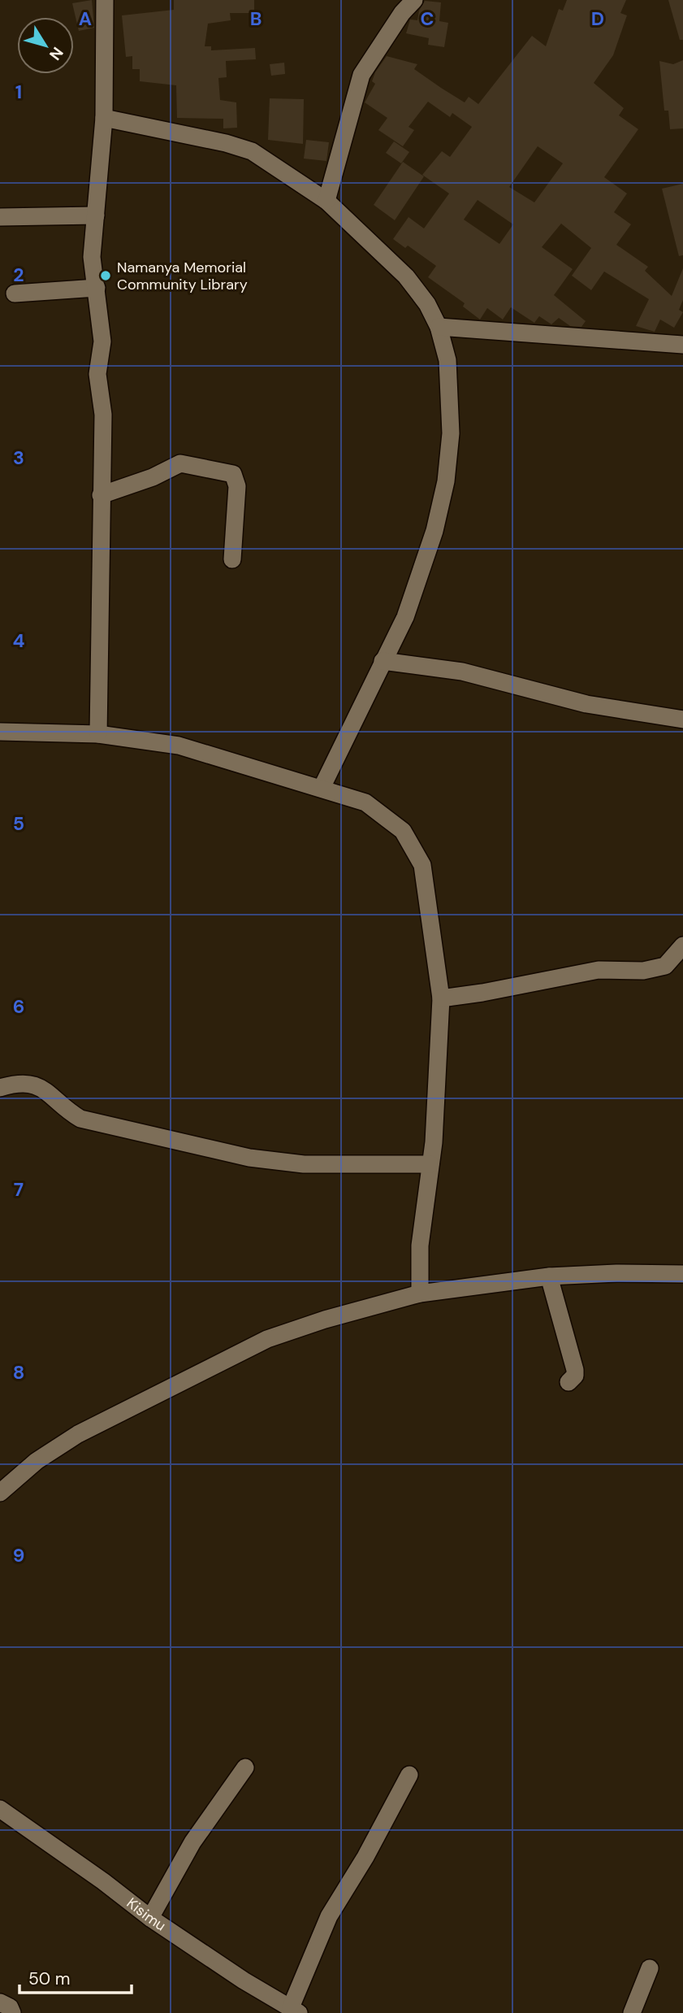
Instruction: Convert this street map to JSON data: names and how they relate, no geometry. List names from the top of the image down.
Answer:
{
  "streets": {
    "street": ["Kisimu"]
  },
  "places": ["Namanya Memorial Community Library"],
  "scale_bar": "50 m",
  "north": "bottom right",
  "grid": {
    "columns": [
      "A",
      "B",
      "C",
      "D"
    ],
    "rows": [
      "1",
      "2",
      "3",
      "4",
      "5",
      "6",
      "7",
      "8",
      "9"
    ]
  }
}
